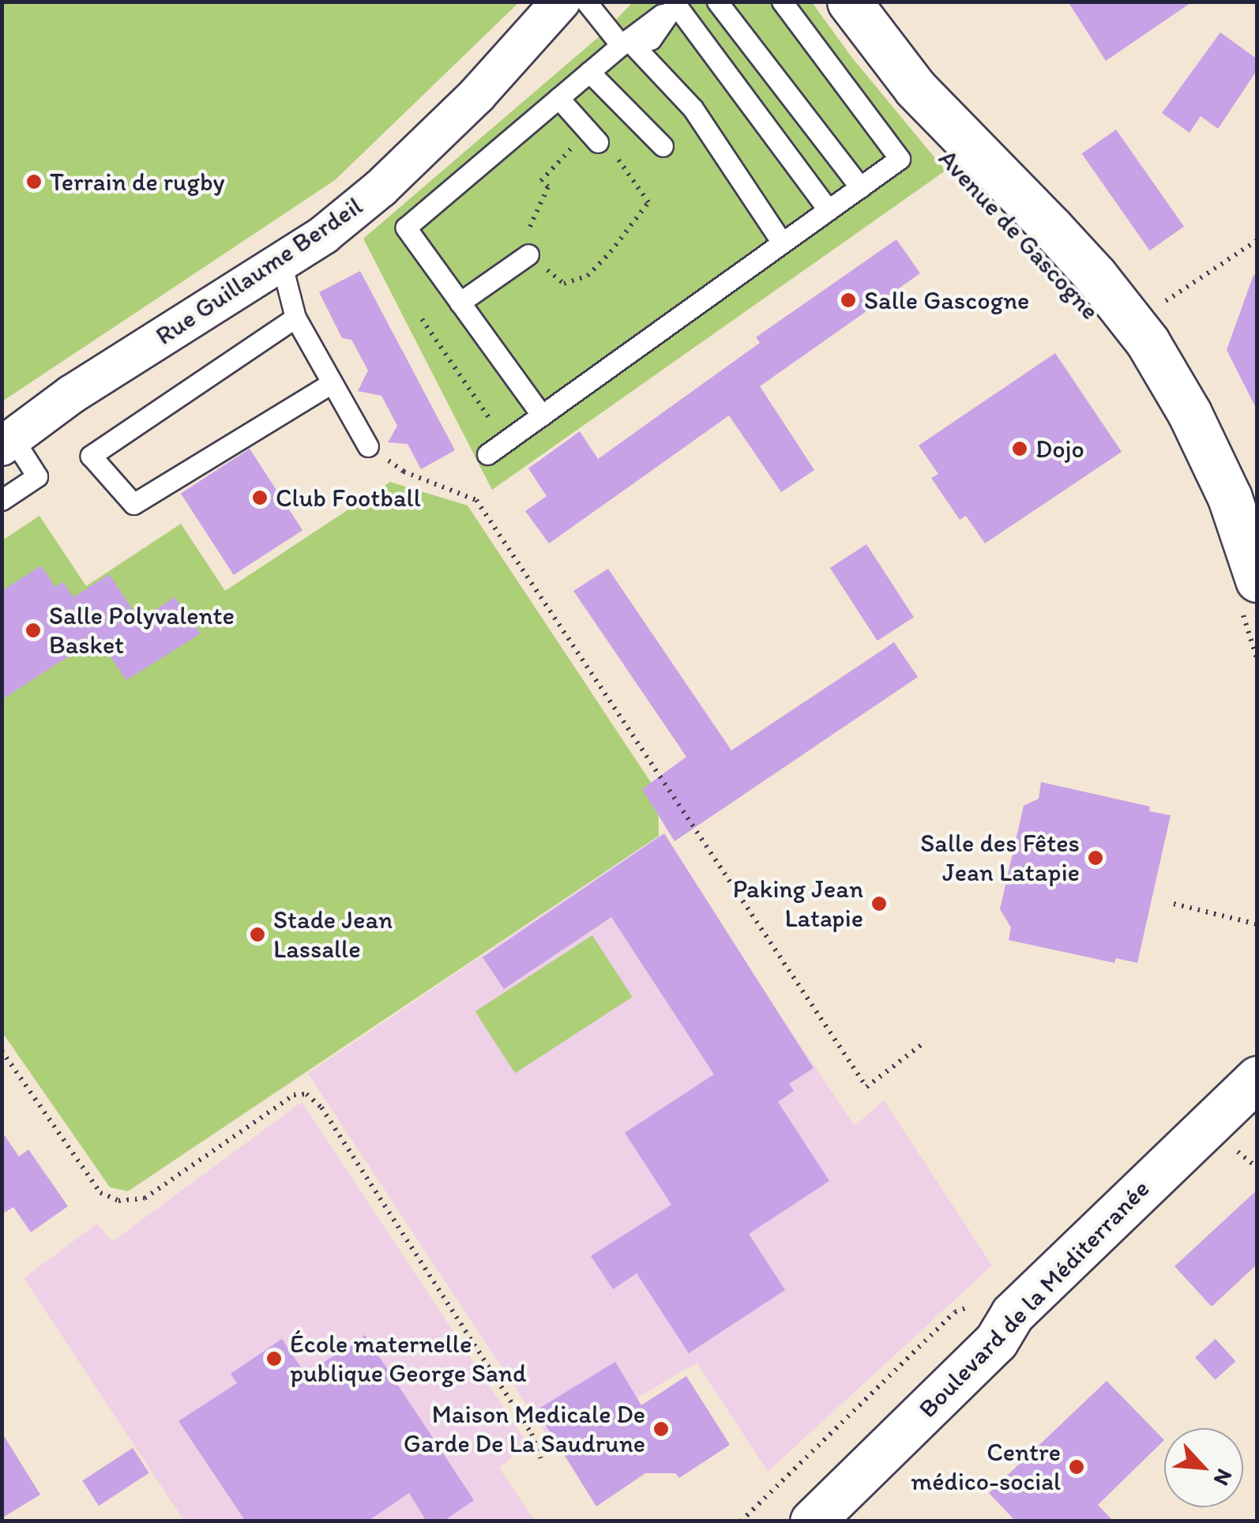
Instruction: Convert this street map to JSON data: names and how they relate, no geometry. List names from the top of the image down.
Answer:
{
  "streets": {
    "main road": ["Avenue de Gascogne", "Boulevard de la Méditerranée"],
    "street": ["Rue Guillaume Berdeil"]
  },
  "places": [
    "Terrain de rugby",
    "Salle Gascogne",
    "Dojo",
    "Club Football",
    "Salle Polyvalente Basket",
    "Salle des Fêtes Jean Latapie",
    "Paking Jean Latapie",
    "Stade Jean Lassalle",
    "École maternelle publique George Sand",
    "Maison Medicale De Garde De La Saudrune",
    "Centre médico-social"
  ],
  "north": "bottom right"
}
